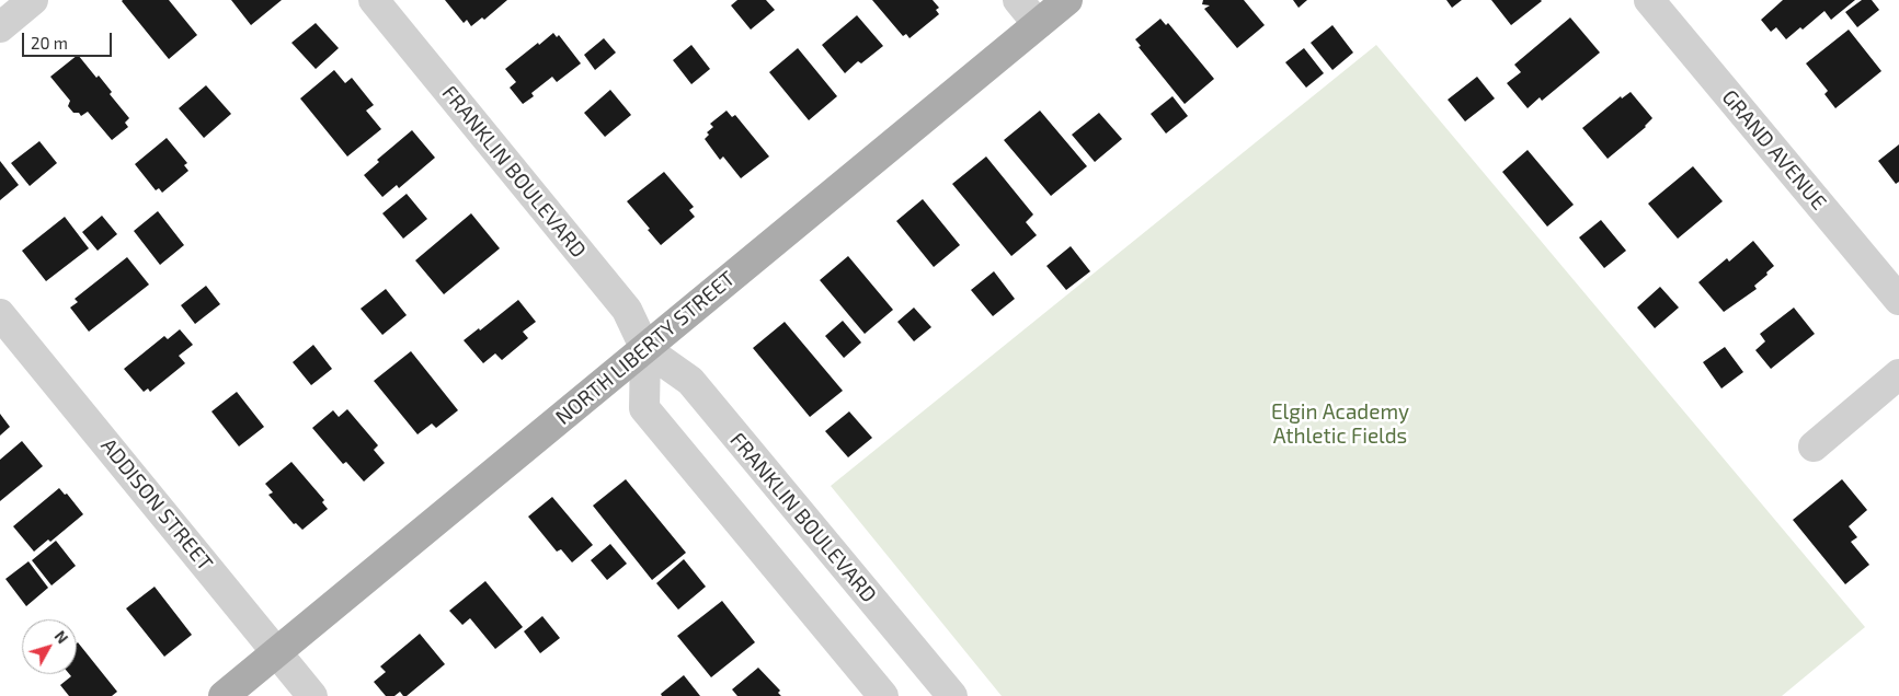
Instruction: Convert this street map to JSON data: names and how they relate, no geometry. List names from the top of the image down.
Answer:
{
  "streets": {
    "main road": ["NORTH LIBERTY STREET"],
    "street": ["GRAND AVENUE", "FRANKLIN BOULEVARD", "ADDISON STREET"]
  },
  "crossings": [
    ["FRANKLIN BOULEVARD", "NORTH LIBERTY STREET"],
    ["NORTH LIBERTY STREET", "ADDISON STREET"]
  ],
  "parks": ["Elgin Academy Athletic Fields"],
  "scale_bar": "20 m",
  "north": "top right"
}
